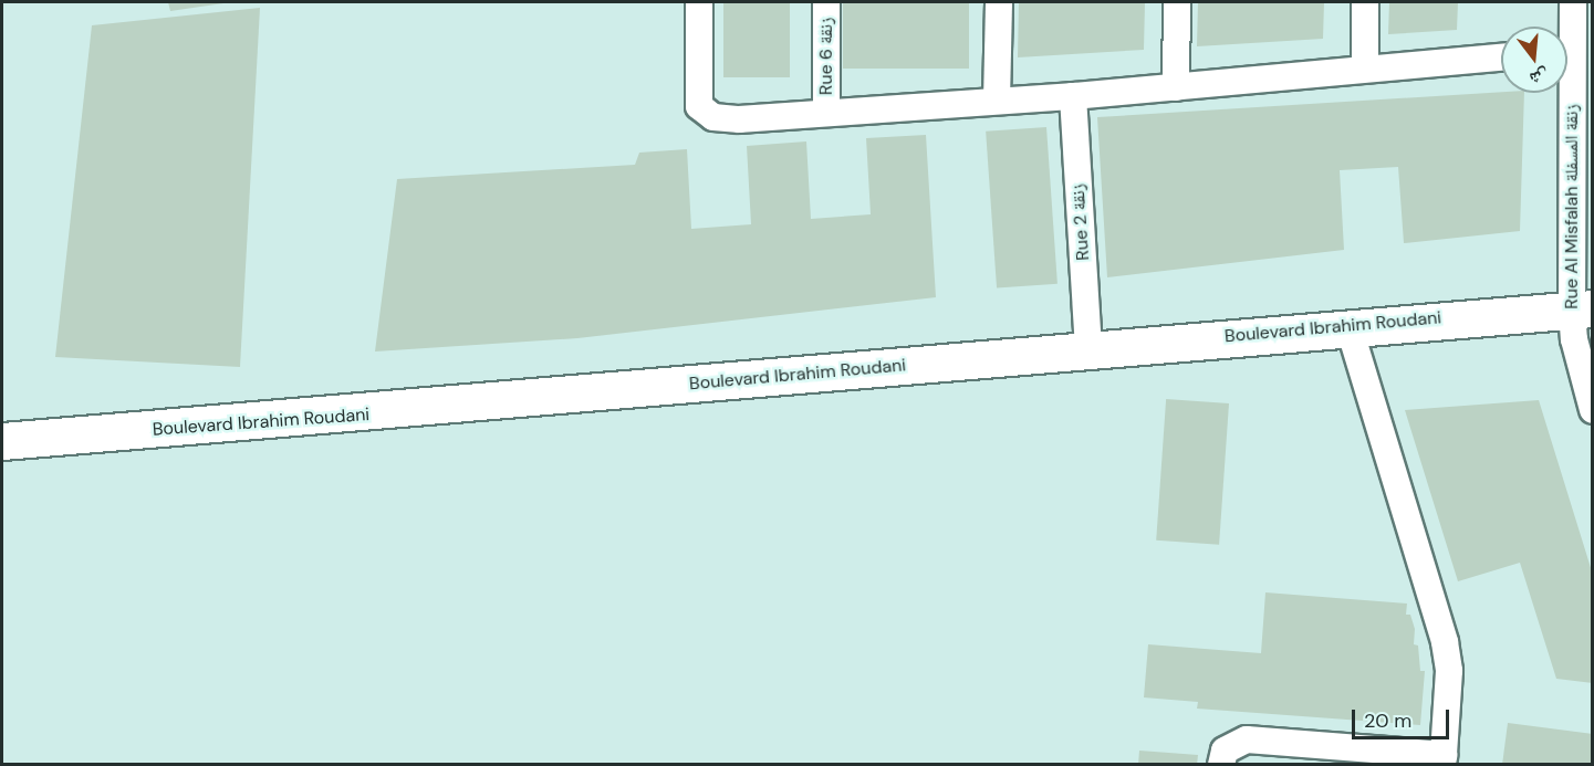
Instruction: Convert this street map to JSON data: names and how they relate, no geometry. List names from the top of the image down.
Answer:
{
  "streets": {
    "street": [
      "Rue 6 زنقة",
      "Rue Al Misfalah زنقة المسفلة",
      "Rue 2 زنقة",
      "Boulevard Ibrahim Roudani"
    ]
  },
  "crossings": [
    ["Rue Al Misfalah زنقة المسفلة", "Boulevard Ibrahim Roudani"],
    ["Rue 2 زنقة", "Boulevard Ibrahim Roudani"]
  ],
  "scale_bar": "20 m",
  "north": "bottom"
}
